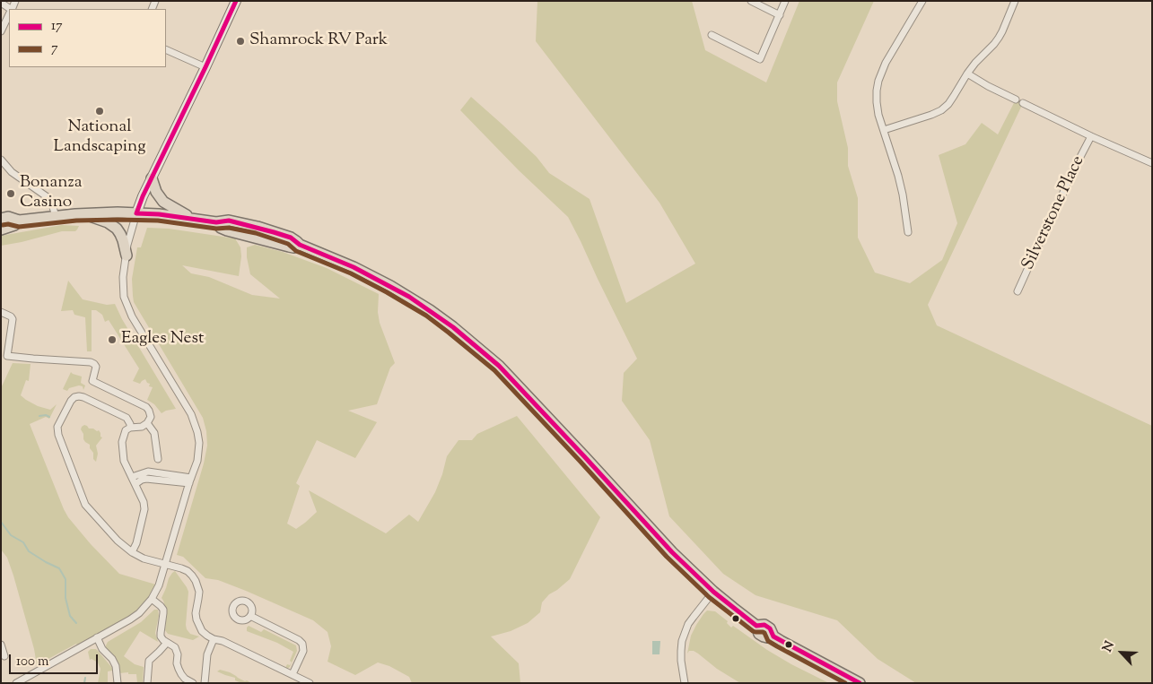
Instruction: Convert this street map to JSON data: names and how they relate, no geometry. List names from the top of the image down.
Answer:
{
  "streets": {
    "street": ["Silverstone Place"]
  },
  "places": [
    "Shamrock RV Park",
    "National Landscaping",
    "Bonanza Casino",
    "Eagles Nest"
  ],
  "lines": ["transit line 17", "transit line 7"],
  "legend": ["17", "7"],
  "scale_bar": "100 m",
  "north": "top left"
}
